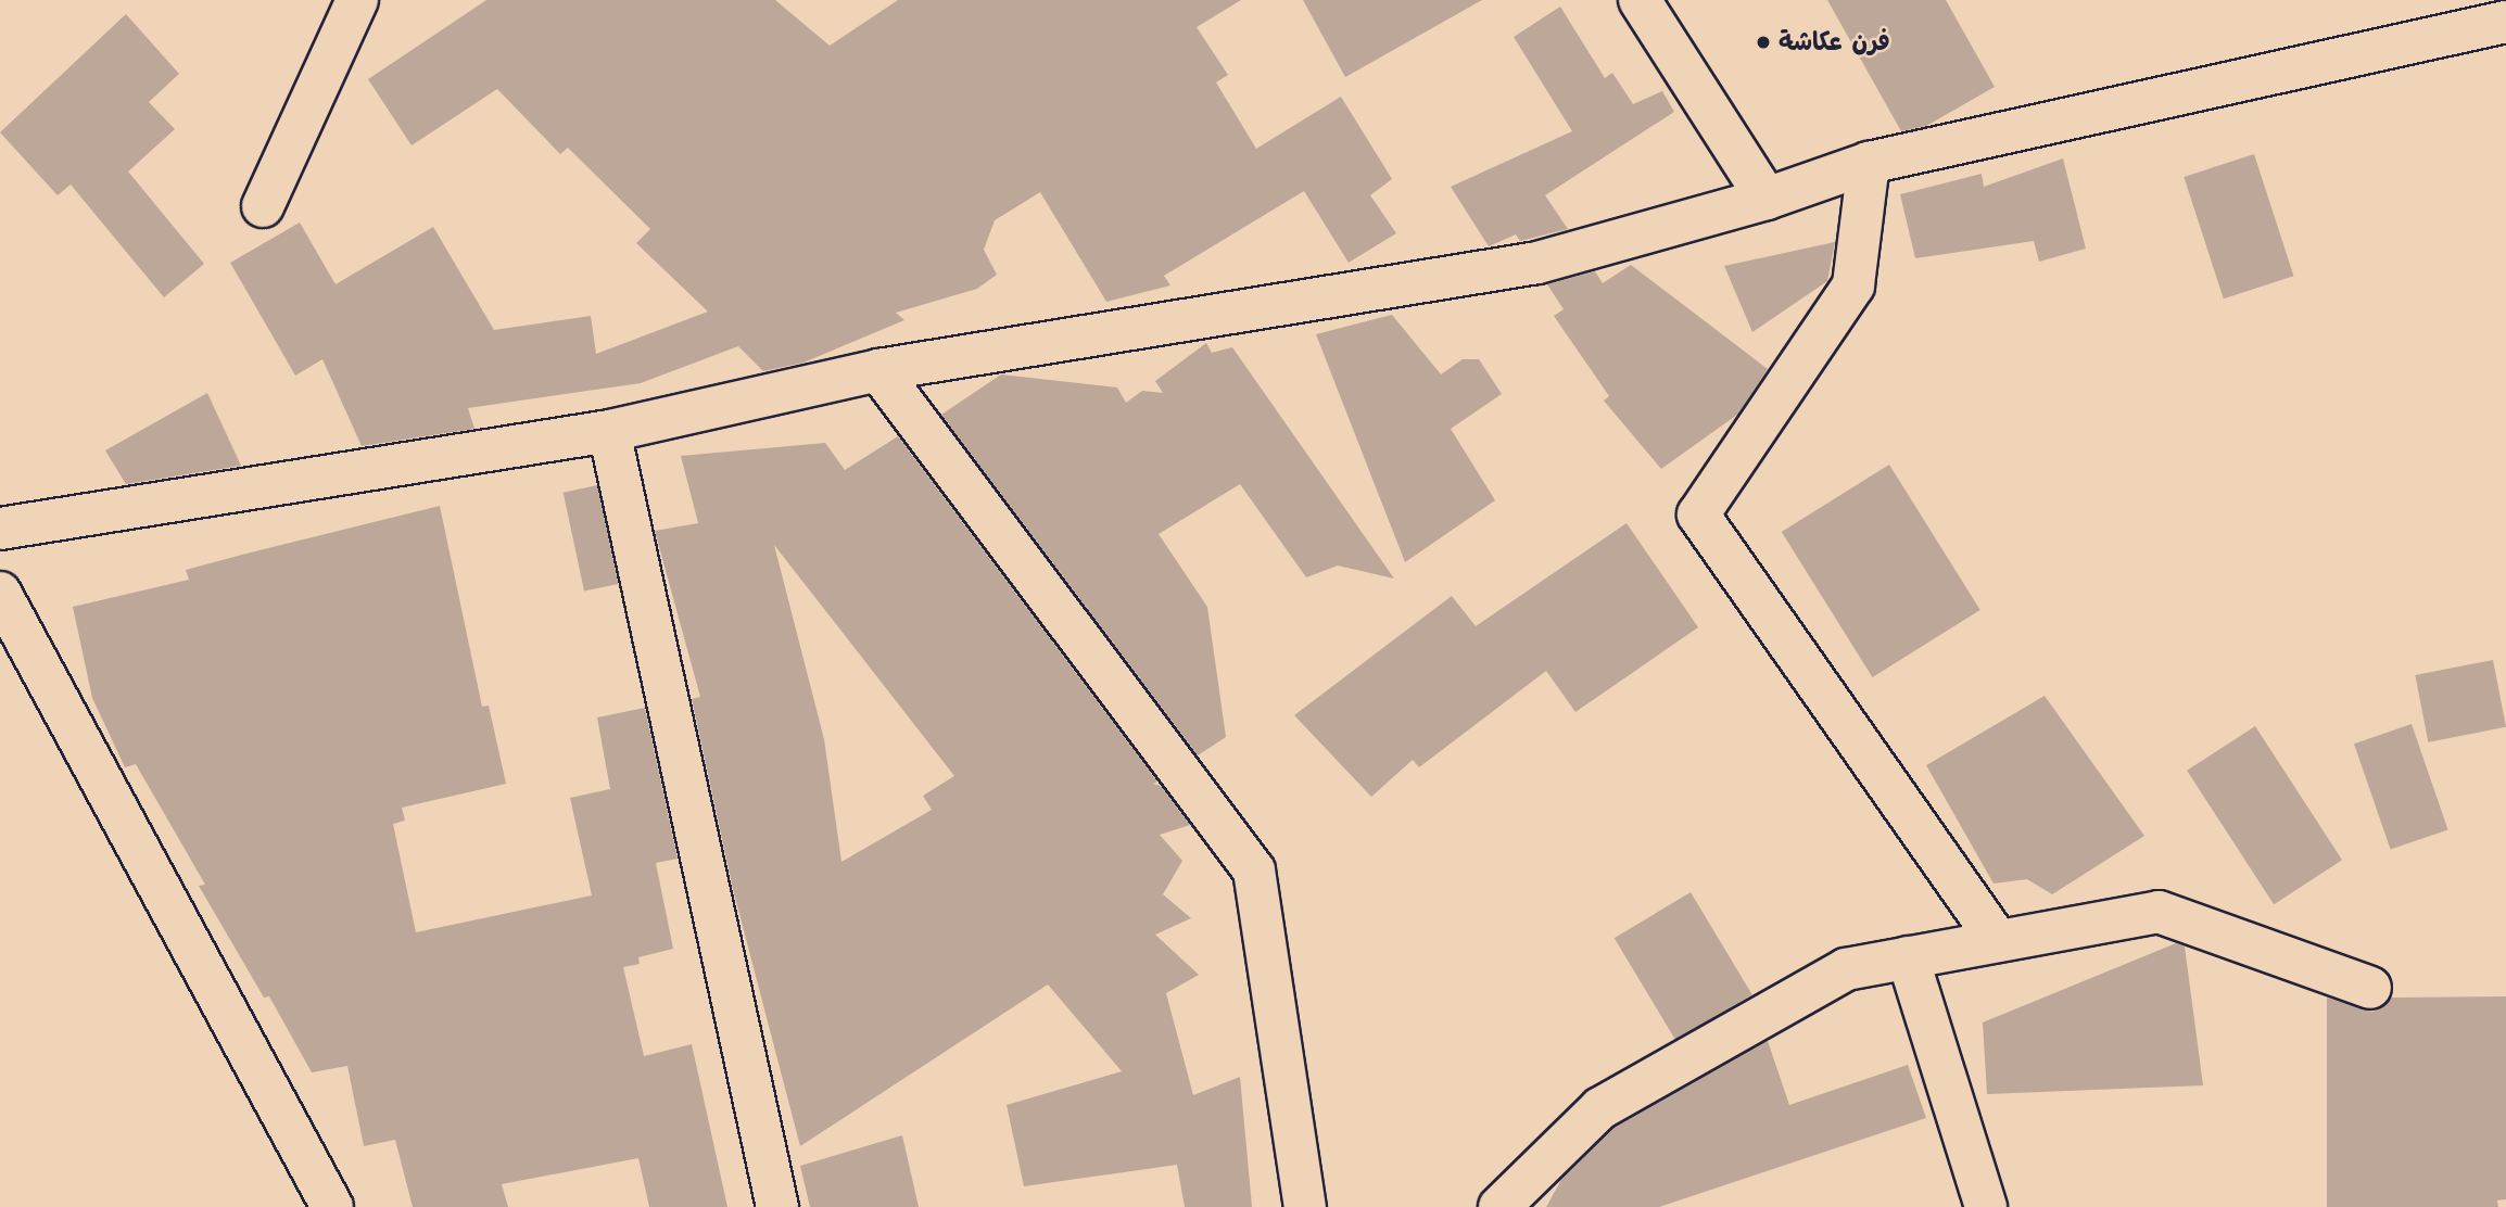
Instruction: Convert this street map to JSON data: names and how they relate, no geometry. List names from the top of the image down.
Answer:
{
  "places": ["فرن عكاشة"]
}
